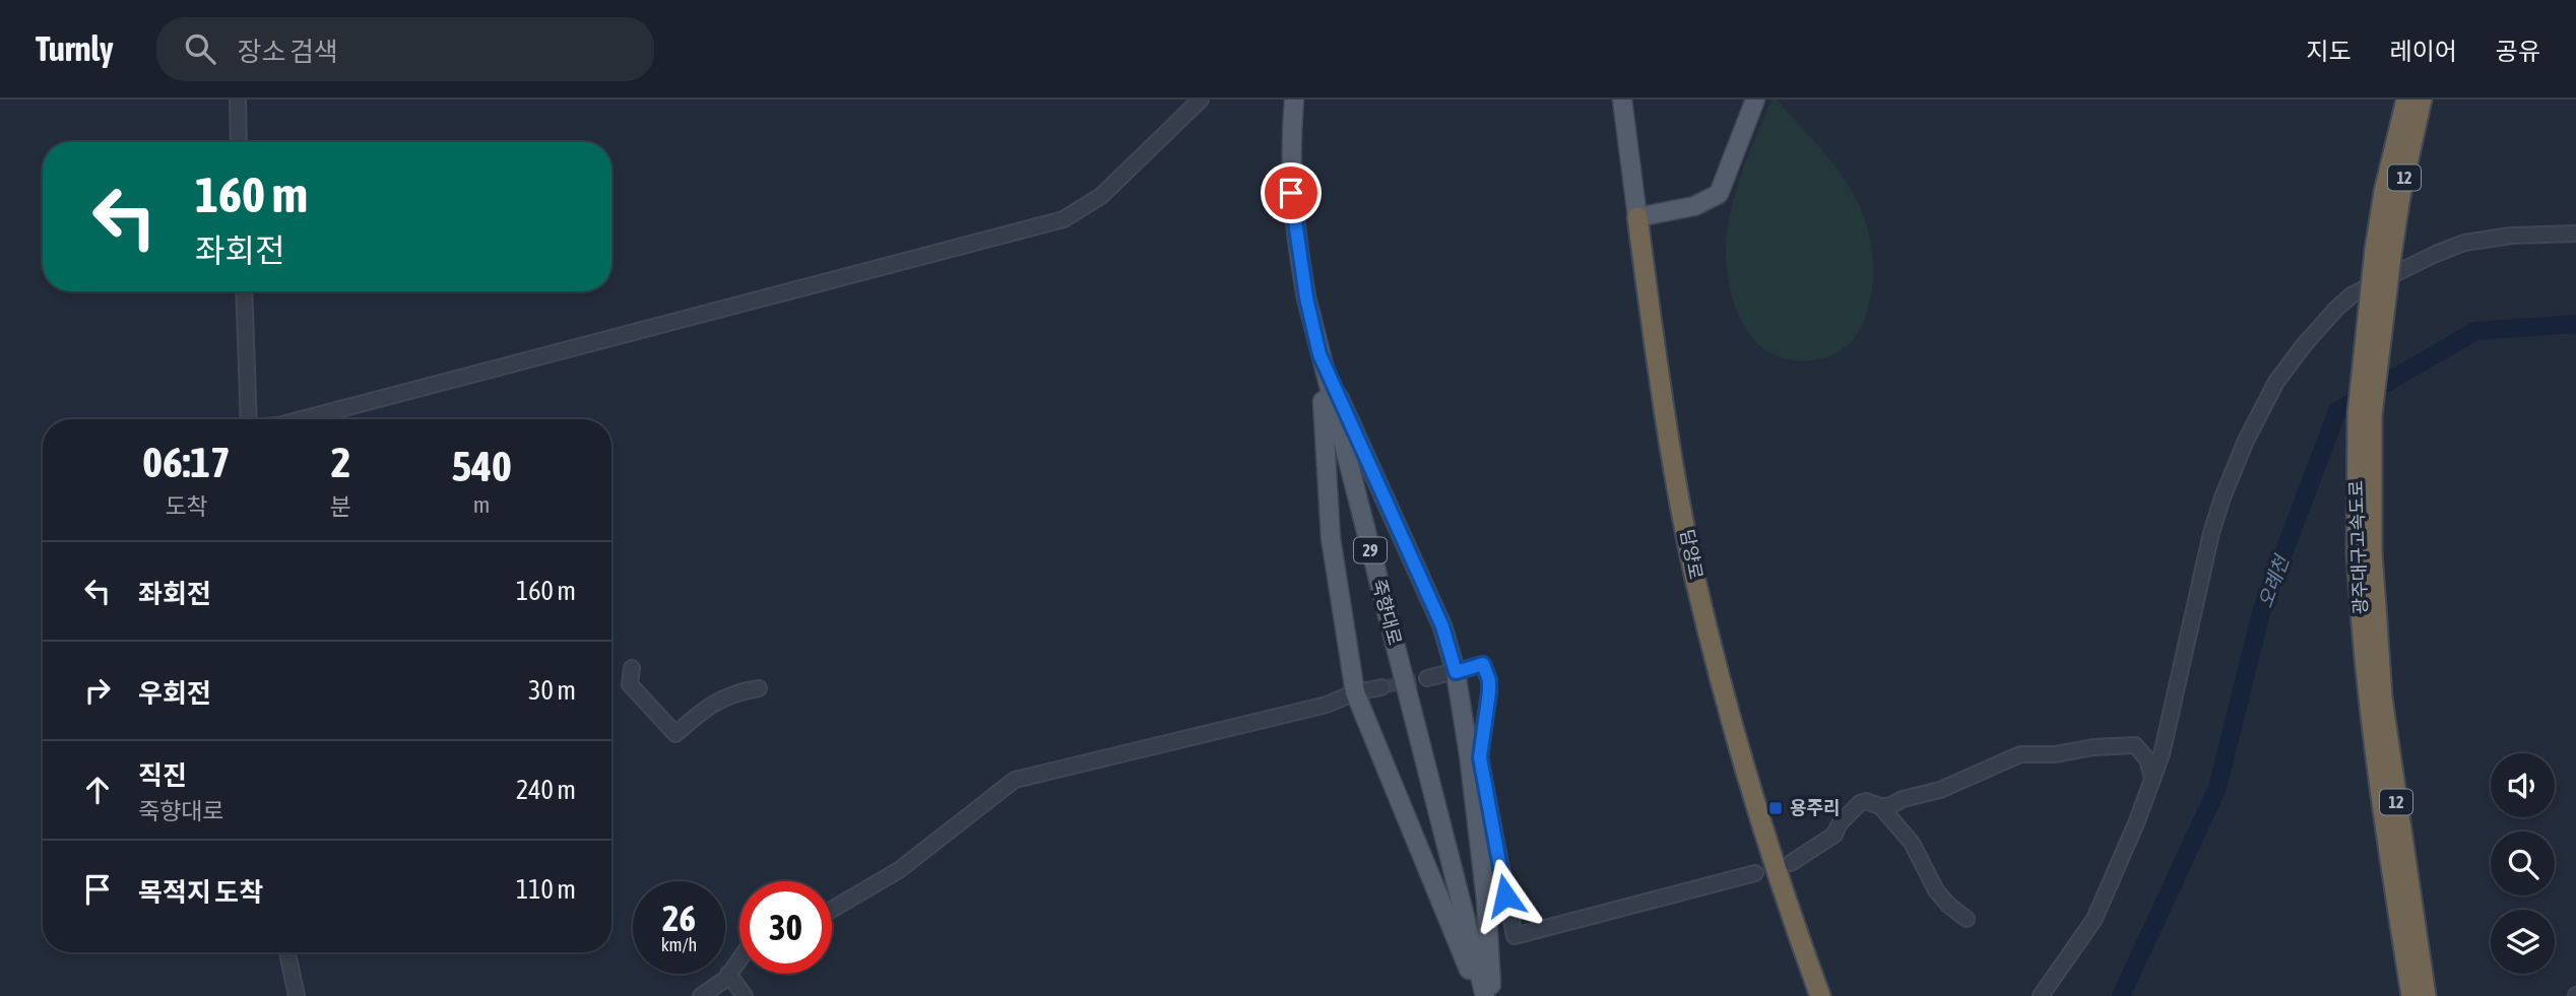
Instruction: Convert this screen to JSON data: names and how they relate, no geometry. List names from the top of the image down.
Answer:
{
  "streets": {
    "highway": ["12", "광주대구고속도로", "담양로"],
    "main road": ["29", "죽향대로"]
  },
  "water": ["오례천"],
  "places": {
    "transit": ["용주리"]
  },
  "page": {
    "header": "Turnly",
    "search": "장소 검색",
    "nav": ["지도", "레이어", "공유"],
    "turn": ["160 m", "좌회전"],
    "eta": [
      "06:17",
      "도착",
      "2",
      "분",
      "540",
      "m"
    ],
    "list": [
      {
        "name": "좌회전",
        "value": "160 m"
      },
      {
        "name": "우회전",
        "value": "30 m"
      },
      {
        "name": "직진",
        "note": "죽향대로",
        "value": "240 m"
      },
      {
        "name": "목적지 도착",
        "value": "110 m"
      }
    ],
    "speed": "26 km/h",
    "limit": "30"
  }
}
